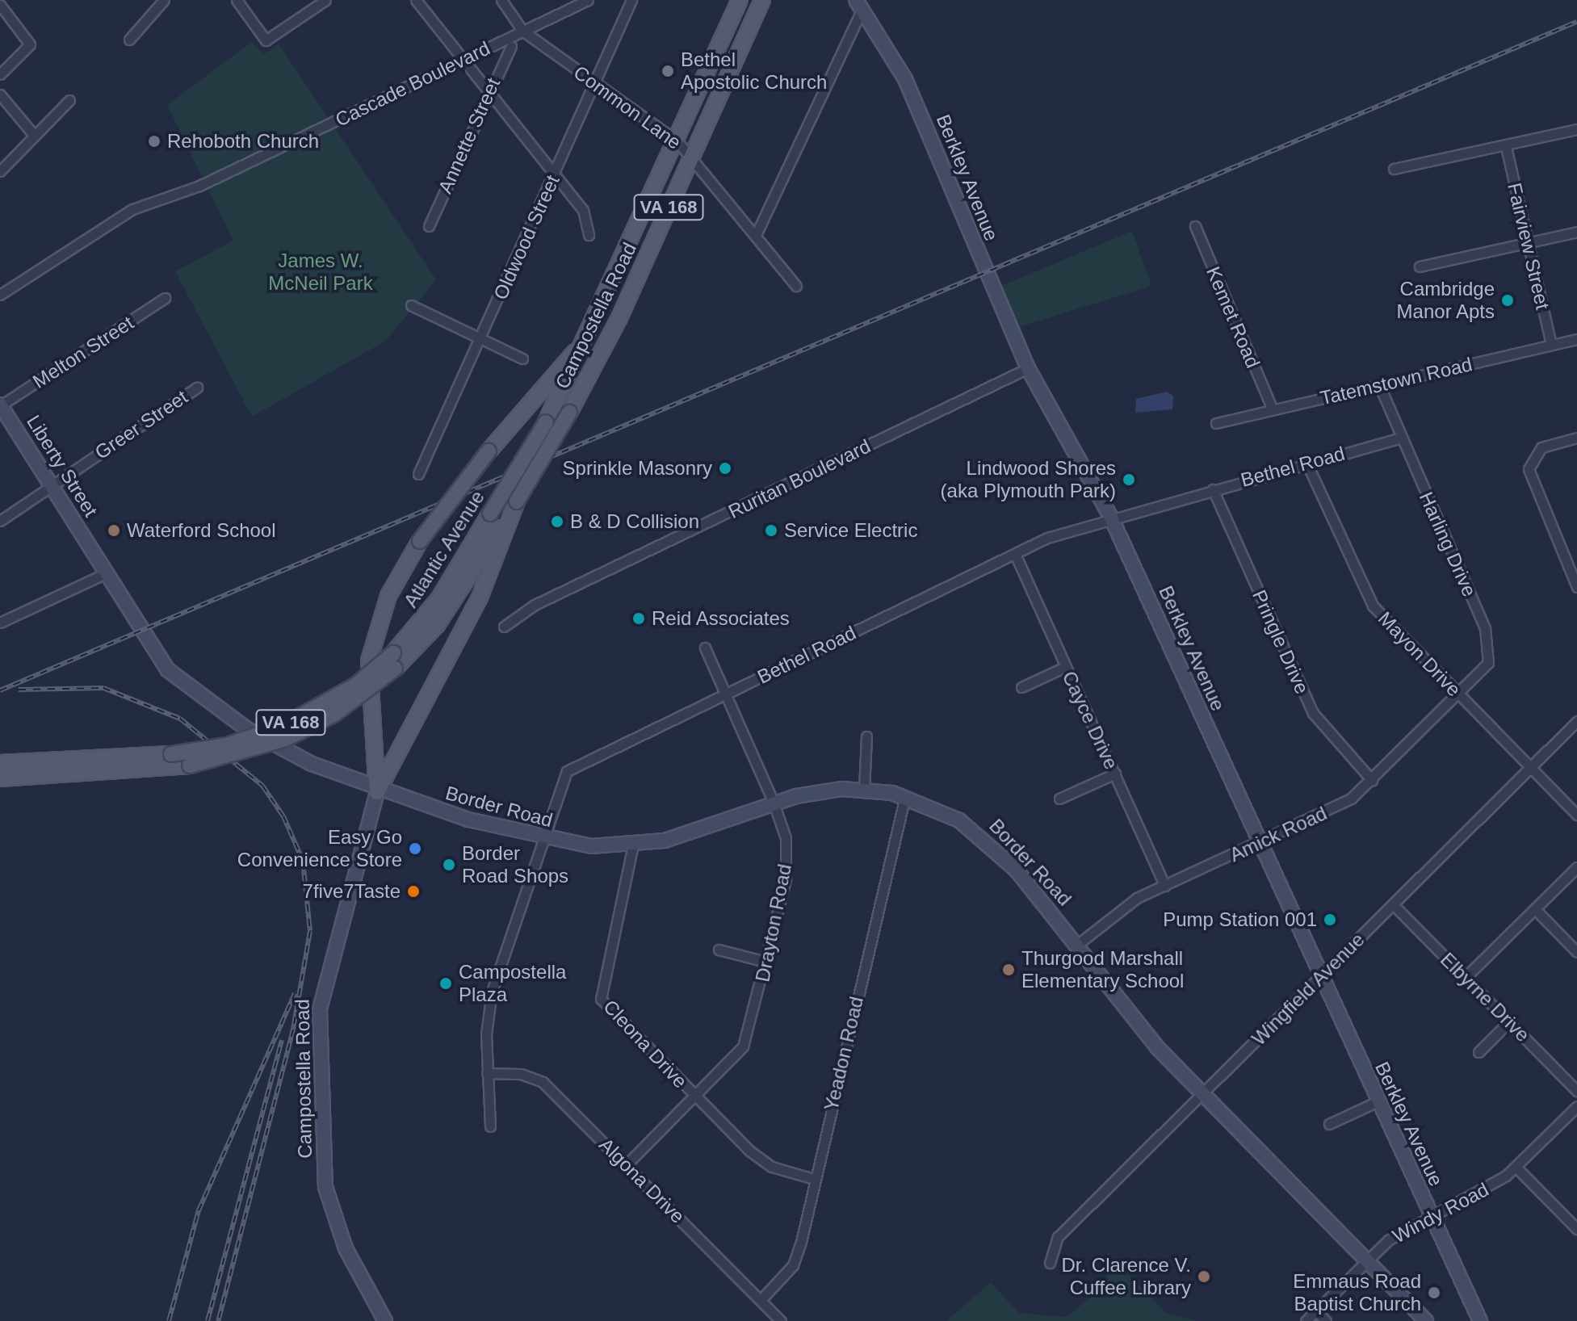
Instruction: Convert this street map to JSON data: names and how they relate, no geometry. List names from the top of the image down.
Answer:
{
  "streets": {
    "main road": ["VA 168", "Campostella Road", "Atlantic Avenue"],
    "street": [
      "Cascade Boulevard",
      "Common Lane",
      "Annette Street",
      "Berkley Avenue",
      "Oldwood Street",
      "Fairview Street",
      "Kemet Road",
      "Melton Street",
      "Tatemstown Road",
      "Greer Street",
      "Liberty Street",
      "Bethel Road",
      "Ruritan Boulevard",
      "Harling Drive",
      "Pringle Drive",
      "Mayon Drive",
      "Cayce Drive",
      "Border Road",
      "Amick Road",
      "Drayton Road",
      "Wingfield Avenue",
      "Elbyrne Drive",
      "Cleona Drive",
      "Yeadon Road",
      "Algona Drive",
      "Windy Road"
    ]
  },
  "crossings": [
    ["Cascade Boulevard", "Common Lane"],
    ["Common Lane", "Oldwood Street"],
    ["Common Lane", "Campostella Road"],
    ["Berkley Avenue", "Bethel Road"],
    ["Berkley Avenue", "Ruritan Boulevard"],
    ["Berkley Avenue", "Amick Road"],
    ["Berkley Avenue", "Wingfield Avenue"],
    ["Berkley Avenue", "Windy Road"],
    ["Fairview Street", "Tatemstown Road"],
    ["Campostella Road", "Liberty Street"],
    ["Campostella Road", "Atlantic Avenue"],
    ["Campostella Road", "Border Road"],
    ["Kemet Road", "Tatemstown Road"],
    ["Melton Street", "Liberty Street"],
    ["Tatemstown Road", "Harling Drive"],
    ["Greer Street", "Liberty Street"],
    ["Liberty Street", "Border Road"],
    ["Bethel Road", "Harling Drive"],
    ["Bethel Road", "Pringle Drive"],
    ["Bethel Road", "Mayon Drive"],
    ["Bethel Road", "Cayce Drive"],
    ["Bethel Road", "Border Road"],
    ["Bethel Road", "Drayton Road"],
    ["Bethel Road", "Algona Drive"],
    ["Harling Drive", "Mayon Drive"],
    ["Harling Drive", "Amick Road"],
    ["Pringle Drive", "Amick Road"],
    ["Mayon Drive", "Amick Road"],
    ["Mayon Drive", "Wingfield Avenue"],
    ["Cayce Drive", "Amick Road"],
    ["Border Road", "Amick Road"],
    ["Border Road", "Drayton Road"],
    ["Border Road", "Wingfield Avenue"],
    ["Border Road", "Cleona Drive"],
    ["Border Road", "Yeadon Road"],
    ["Border Road", "Windy Road"],
    ["Drayton Road", "Cleona Drive"],
    ["Drayton Road", "Algona Drive"],
    ["Wingfield Avenue", "Elbyrne Drive"],
    ["Cleona Drive", "Yeadon Road"],
    ["Yeadon Road", "Algona Drive"]
  ],
  "parks": ["James W. McNeil Park"],
  "places": [
    "Bethel Apostolic Church",
    "Rehoboth Church",
    "Cambridge Manor Apts",
    "Sprinkle Masonry",
    "Lindwood Shores (aka Plymouth Park)",
    "B & D Collision",
    "Waterford School",
    "Service Electric",
    "Reid Associates",
    "Easy Go Convenience Store",
    "Border Road Shops",
    "7five7Taste",
    "Pump Station 001",
    "Thurgood Marshall Elementary School",
    "Campostella Plaza",
    "Dr. Clarence V. Cuffee Library",
    "Emmaus Road Baptist Church"
  ]
}
